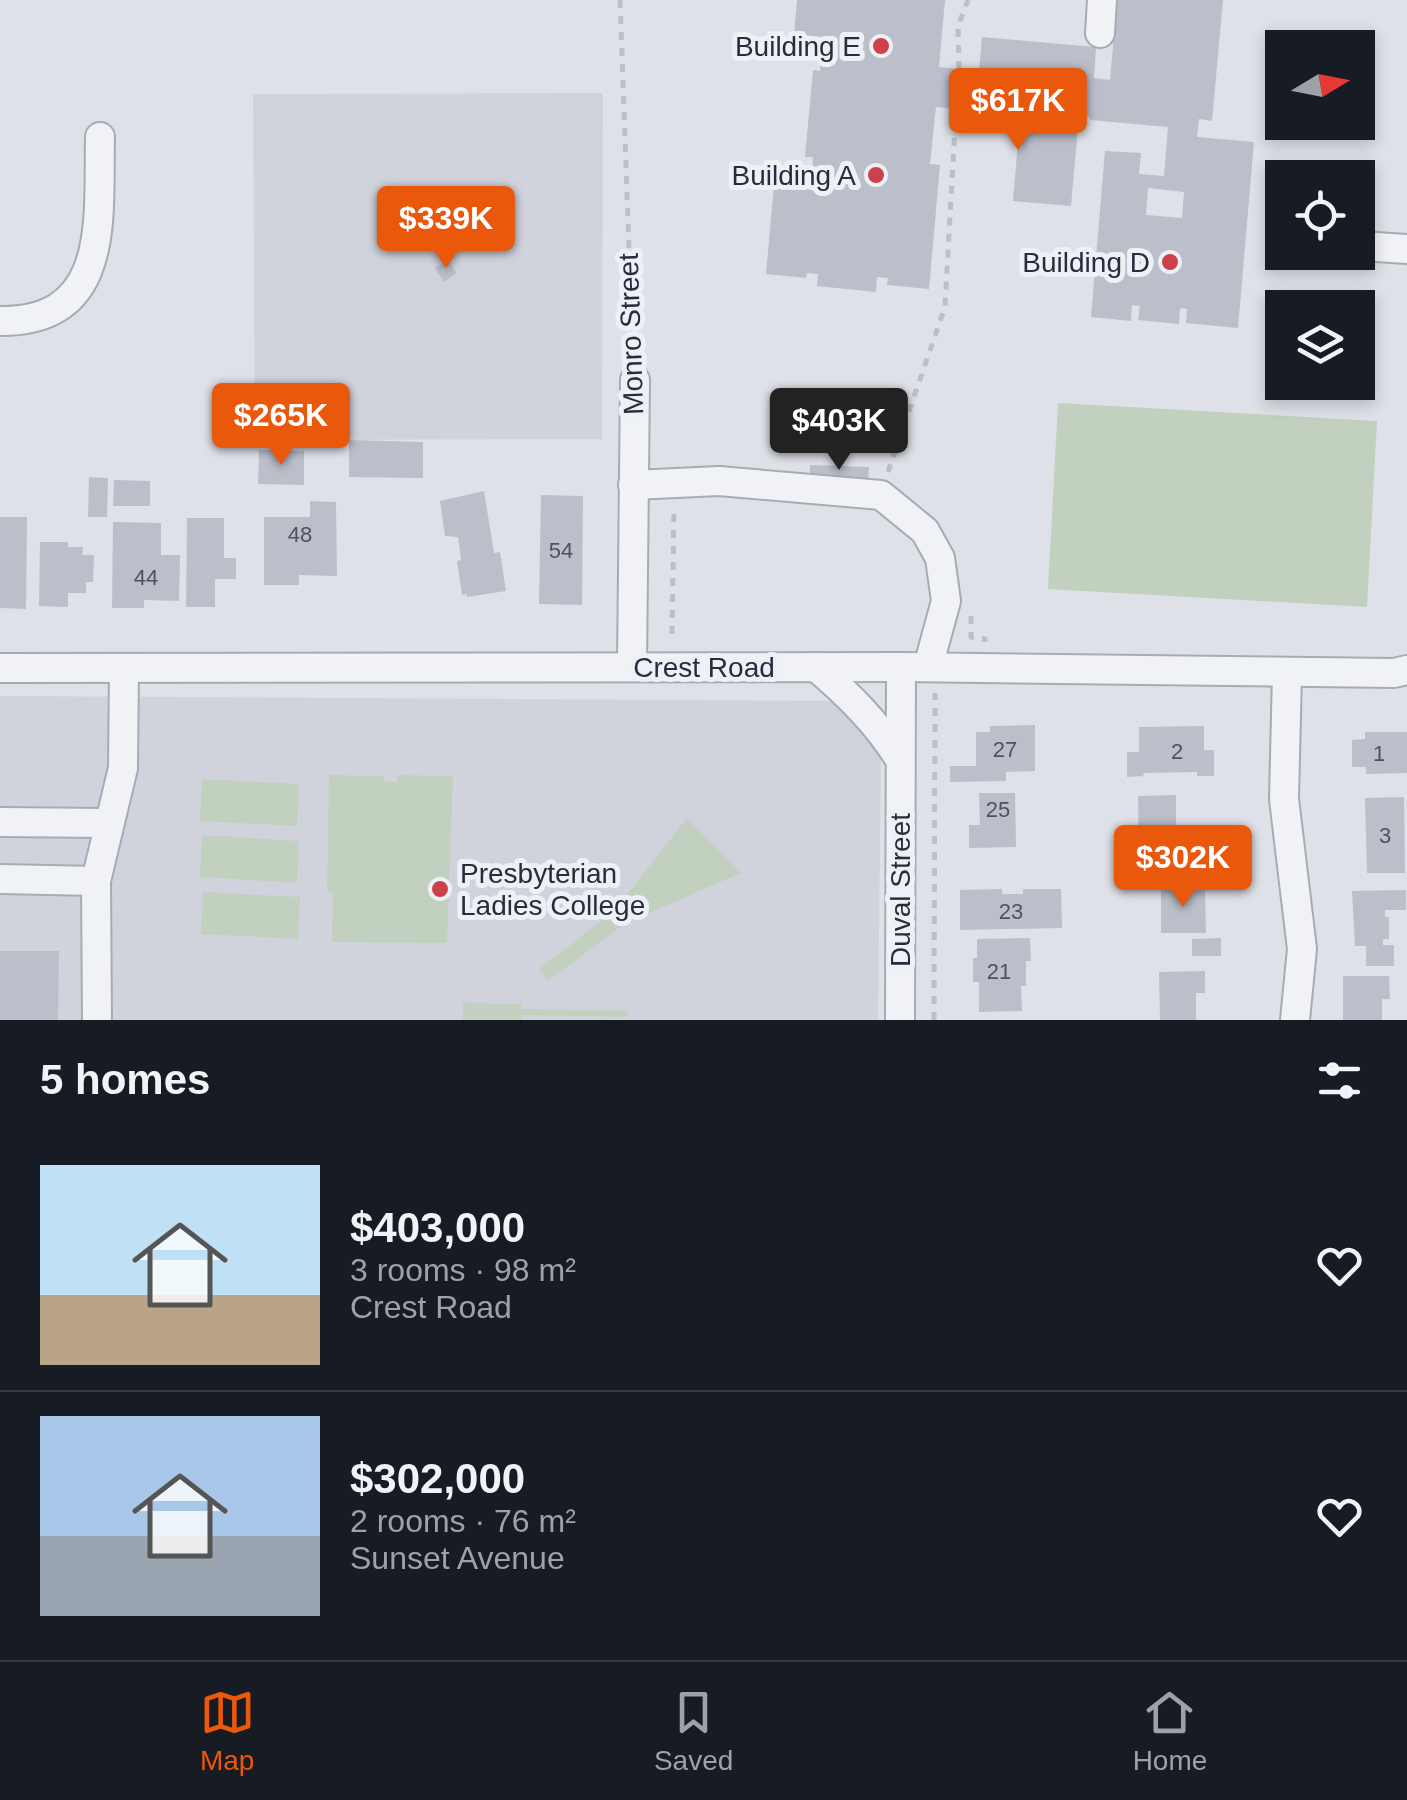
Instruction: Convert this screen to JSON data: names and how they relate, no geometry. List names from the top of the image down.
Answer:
{
  "streets": {
    "street": ["Monro Street", "Crest Road", "Duval Street"]
  },
  "crossings": [
    ["Monro Street", "Crest Road"],
    ["Monro Street", "Duval Street"],
    ["Crest Road", "Duval Street"]
  ],
  "places": [
    "Building E",
    "Building A",
    "Building D",
    "Presbyterian Ladies College"
  ],
  "house_numbers": [
    "48",
    "54",
    "44",
    "27",
    "2",
    "1",
    "25",
    "3",
    "23",
    "21"
  ],
  "north": "right",
  "page": {
    "price": [
      "$617K",
      "$339K",
      "$265K",
      "$403K",
      "$302K"
    ],
    "heading": "5 homes",
    "list": [
      {
        "name": "$403,000",
        "note": "3 rooms · 98 m² · Crest Road"
      },
      {
        "name": "$302,000",
        "note": "2 rooms · 76 m² · Sunset Avenue"
      }
    ],
    "tabs": ["Map", "Saved", "Home"]
  }
}
